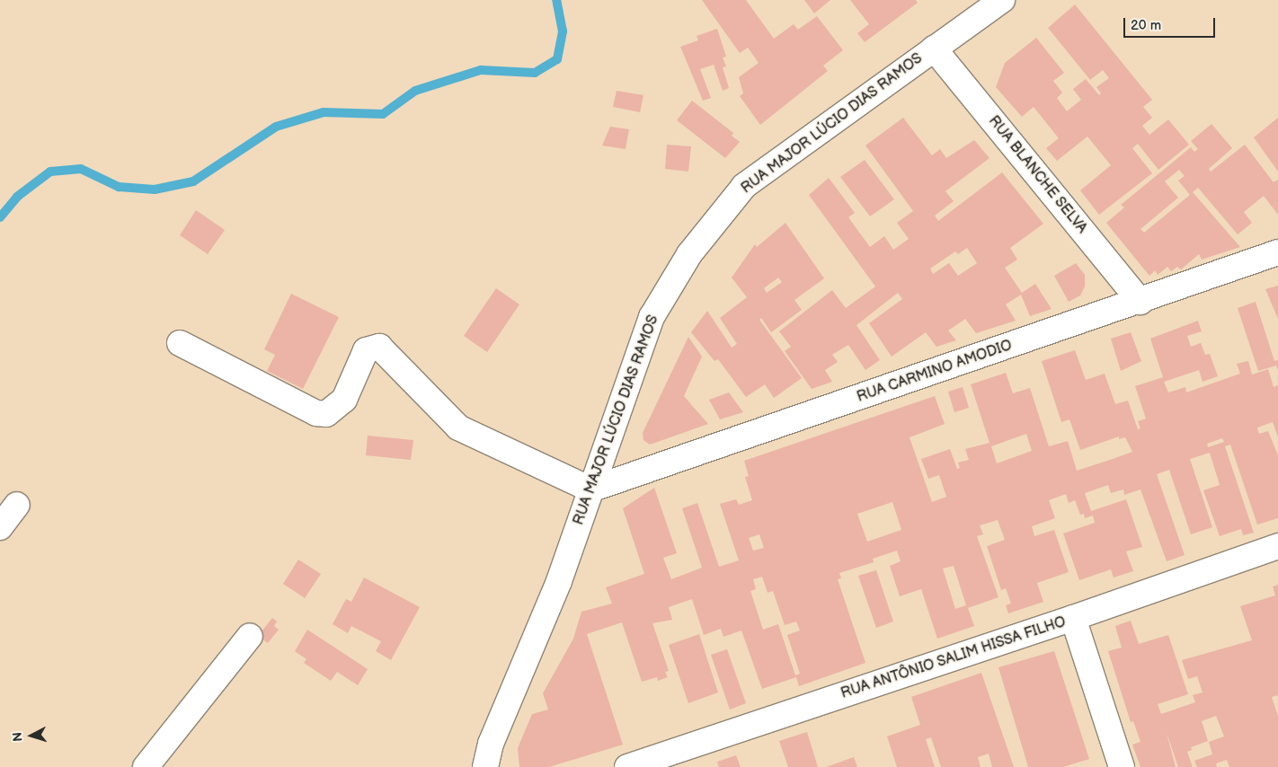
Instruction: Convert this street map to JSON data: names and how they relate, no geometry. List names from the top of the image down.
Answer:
{
  "streets": {
    "street": [
      "RUA MAJOR LÚCIO DIAS RAMOS",
      "RUA BLANCHE SELVA",
      "RUA CARMINO AMODIO",
      "RUA ANTÔNIO SALIM HISSA FILHO"
    ]
  },
  "crossings": [
    ["RUA MAJOR LÚCIO DIAS RAMOS", "RUA BLANCHE SELVA"],
    ["RUA MAJOR LÚCIO DIAS RAMOS", "RUA CARMINO AMODIO"],
    ["RUA BLANCHE SELVA", "RUA CARMINO AMODIO"]
  ],
  "scale_bar": "20 m",
  "north": "left"
}
